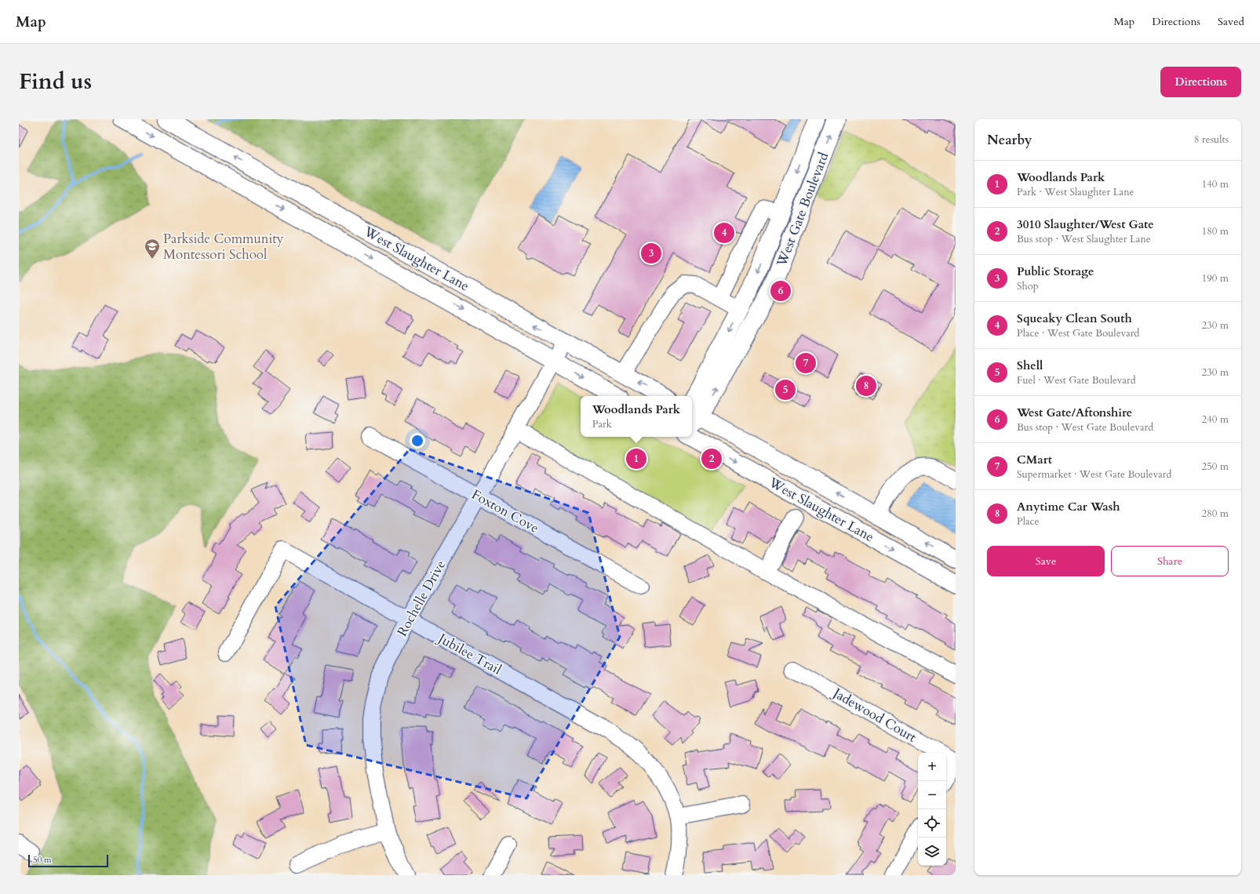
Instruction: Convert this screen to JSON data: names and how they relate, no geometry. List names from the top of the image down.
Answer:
{
  "streets": {
    "main road": ["West Gate Boulevard", "West Slaughter Lane"],
    "street": [
      "Foxton Cove",
      "Rochelle Drive",
      "Jubilee Trail",
      "Jadewood Court"
    ]
  },
  "crossings": [
    ["West Gate Boulevard", "West Slaughter Lane"],
    ["West Slaughter Lane", "Rochelle Drive"],
    ["Foxton Cove", "Rochelle Drive"],
    ["Rochelle Drive", "Jubilee Trail"]
  ],
  "places": {
    "school or university": ["Parkside Community Montessori School"]
  },
  "scale_bar": "50 m",
  "page": {
    "header": "Map",
    "nav": ["Map", "Directions", "Saved"],
    "title": "Find us",
    "buttons": [
      "Directions",
      ["Save", "Share"]
    ],
    "heading": ["Nearby", "8 results"],
    "list": [
      {
        "mark": "1",
        "name": "Woodlands Park",
        "note": "Park · West Slaughter Lane",
        "value": "140 m"
      },
      {
        "mark": "2",
        "name": "3010 Slaughter/West Gate",
        "note": "Bus stop · West Slaughter Lane",
        "value": "180 m"
      },
      {
        "mark": "3",
        "name": "Public Storage",
        "note": "Shop",
        "value": "190 m"
      },
      {
        "mark": "4",
        "name": "Squeaky Clean South",
        "note": "Place · West Gate Boulevard",
        "value": "230 m"
      },
      {
        "mark": "5",
        "name": "Shell",
        "note": "Fuel · West Gate Boulevard",
        "value": "230 m"
      },
      {
        "mark": "6",
        "name": "West Gate/Aftonshire",
        "note": "Bus stop · West Gate Boulevard",
        "value": "240 m"
      },
      {
        "mark": "7",
        "name": "CMart",
        "note": "Supermarket · West Gate Boulevard",
        "value": "250 m"
      },
      {
        "mark": "8",
        "name": "Anytime Car Wash",
        "note": "Place",
        "value": "280 m"
      }
    ],
    "pins": [
      "4",
      "3",
      "6",
      "7",
      "8",
      "5",
      "1",
      "2"
    ],
    "popup": ["Woodlands Park", "Park"],
    "map_buttons": ["+", "−"],
    "scale": "50 m"
  }
}
